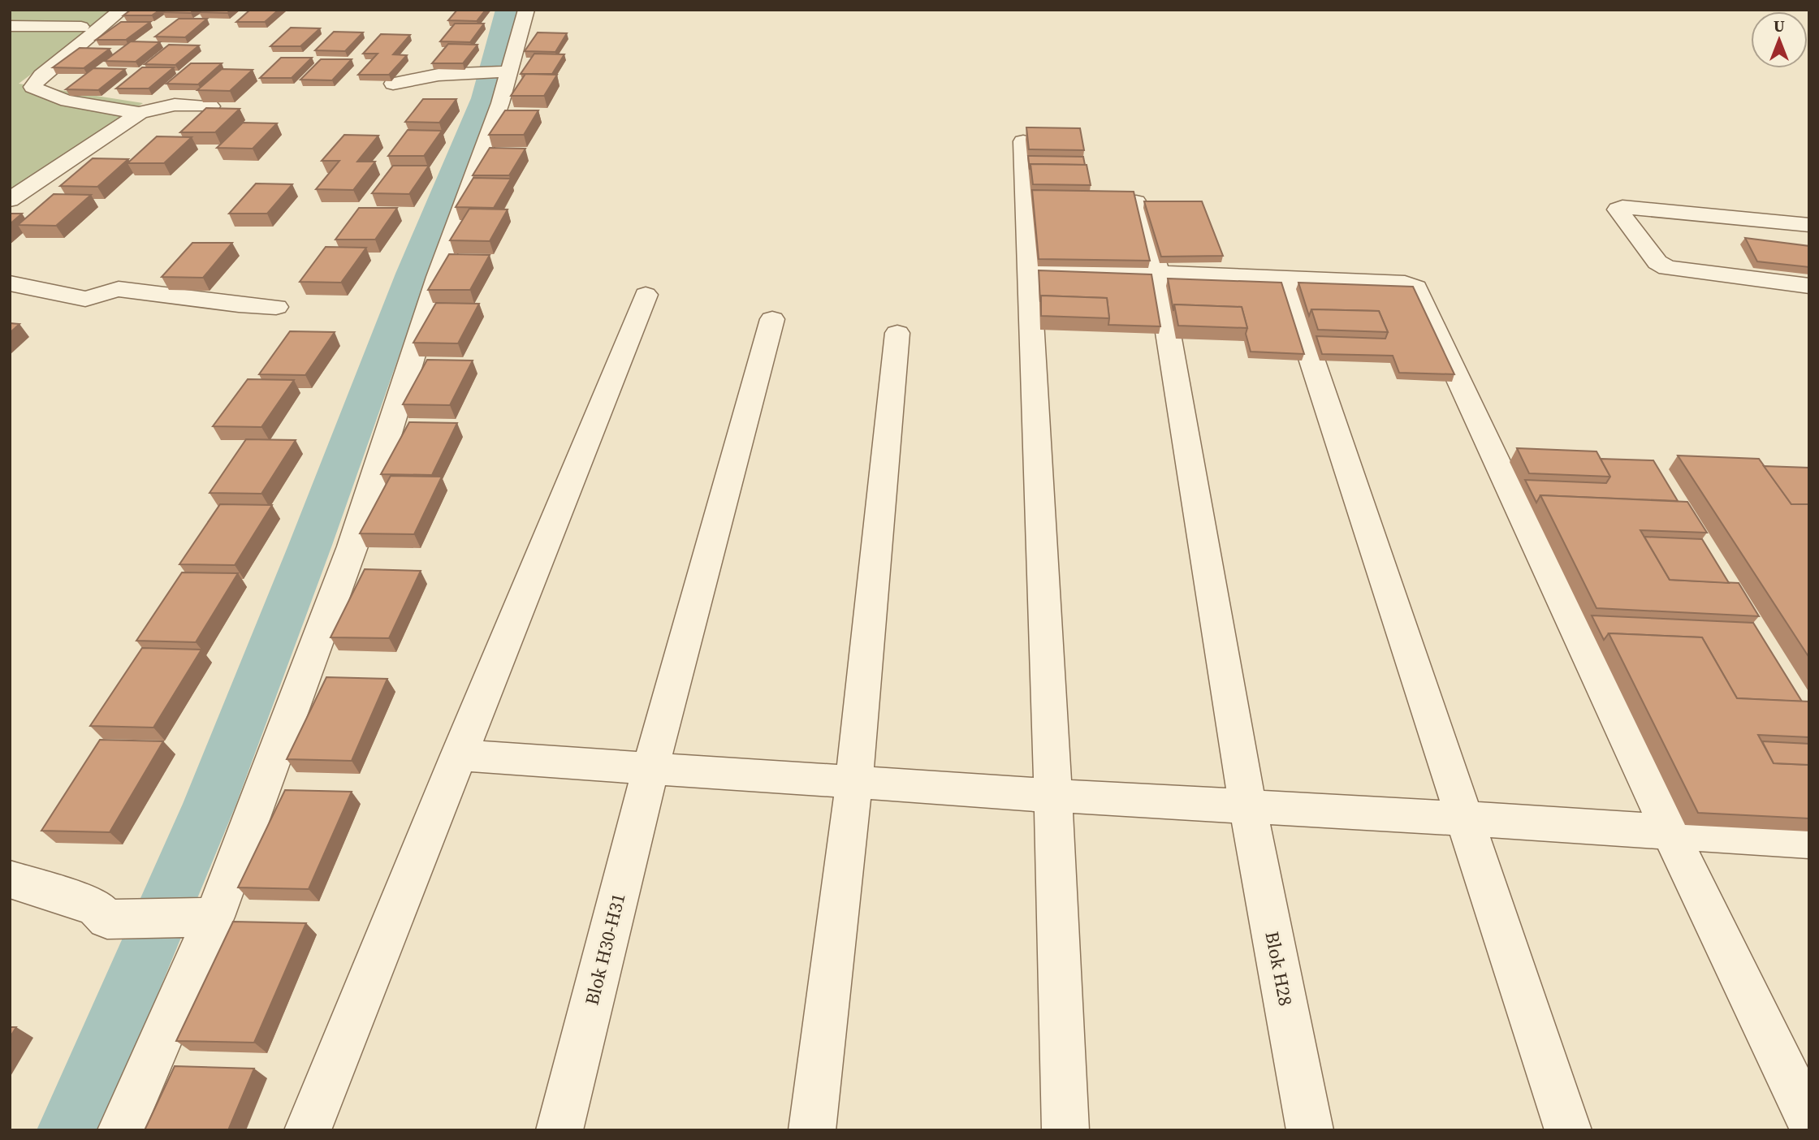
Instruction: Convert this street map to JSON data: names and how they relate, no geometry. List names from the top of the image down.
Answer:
{
  "streets": {
    "street": ["Blok H30-H31", "Blok H28"]
  },
  "north": "top"
}
